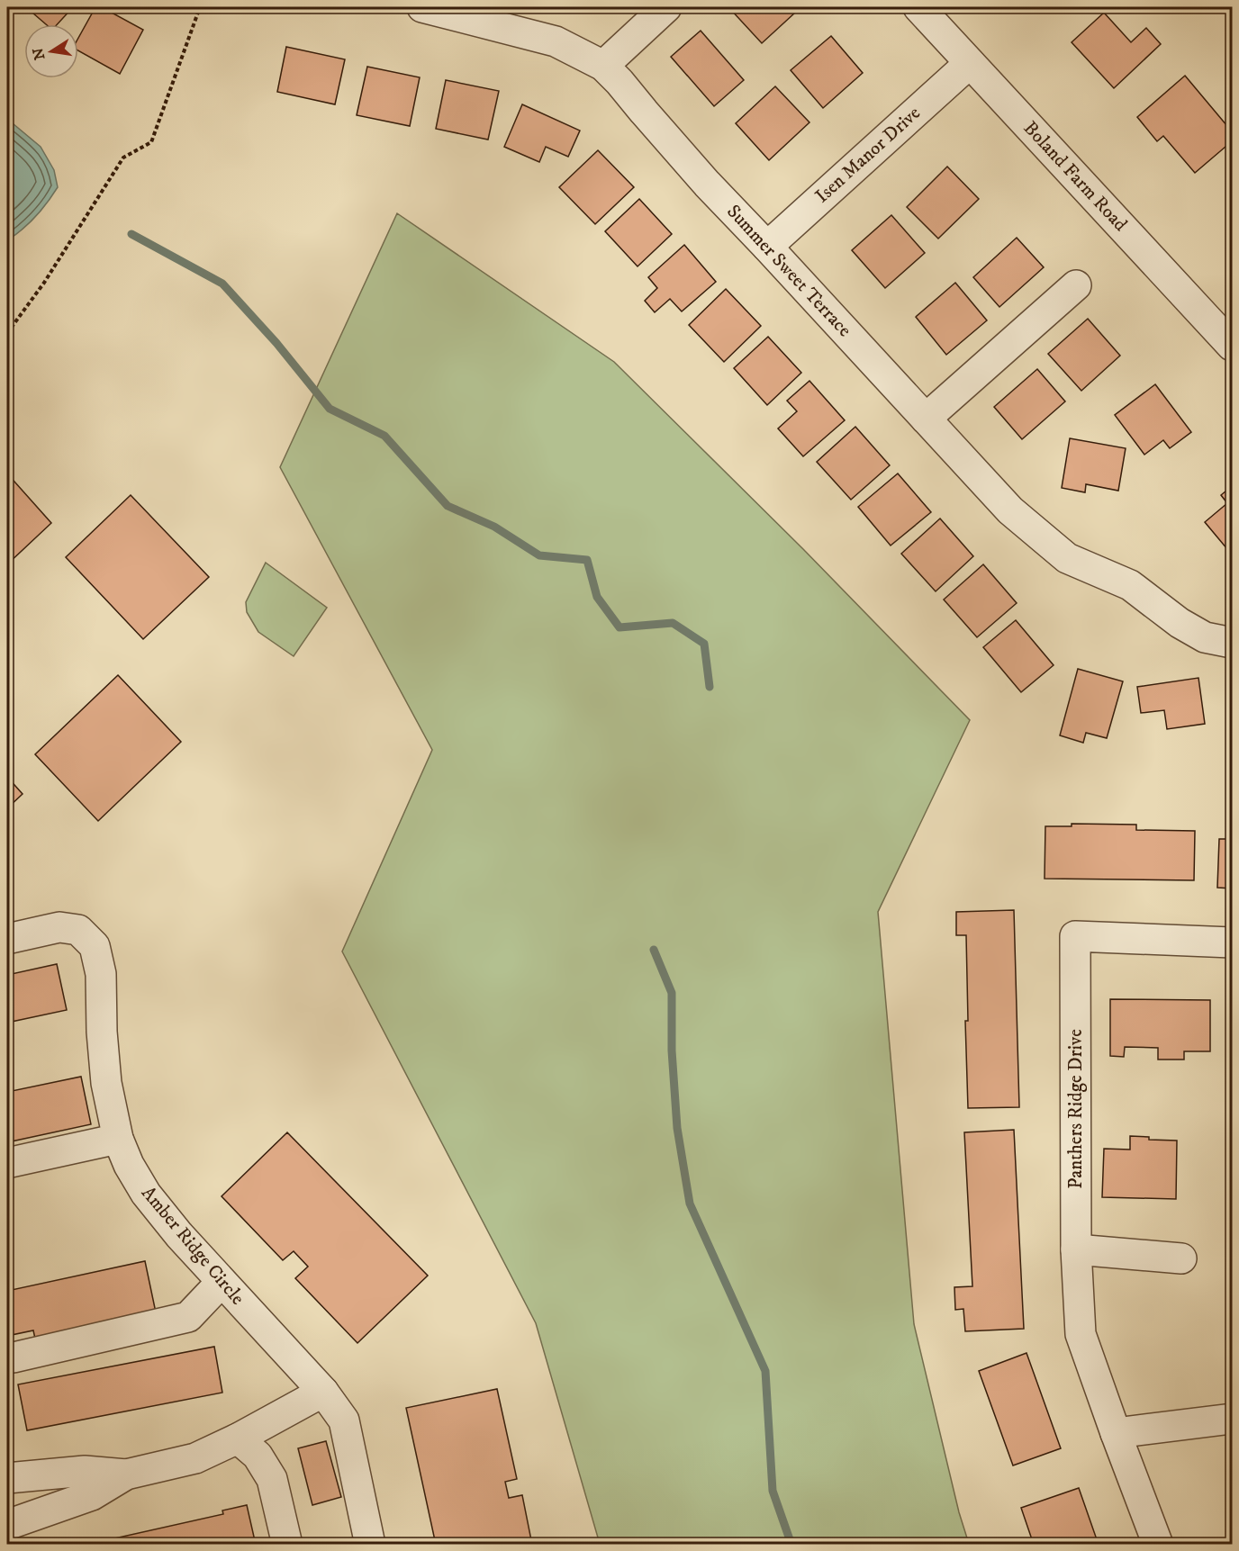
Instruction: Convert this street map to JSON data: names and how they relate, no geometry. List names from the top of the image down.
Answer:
{
  "streets": {
    "street": [
      "Isen Manor Drive",
      "Boland Farm Road",
      "Summer Sweet Terrace",
      "Panthers Ridge Drive",
      "Amber Ridge Circle"
    ]
  },
  "crossings": [
    ["Isen Manor Drive", "Boland Farm Road"],
    ["Isen Manor Drive", "Summer Sweet Terrace"]
  ],
  "north": "left"
}
